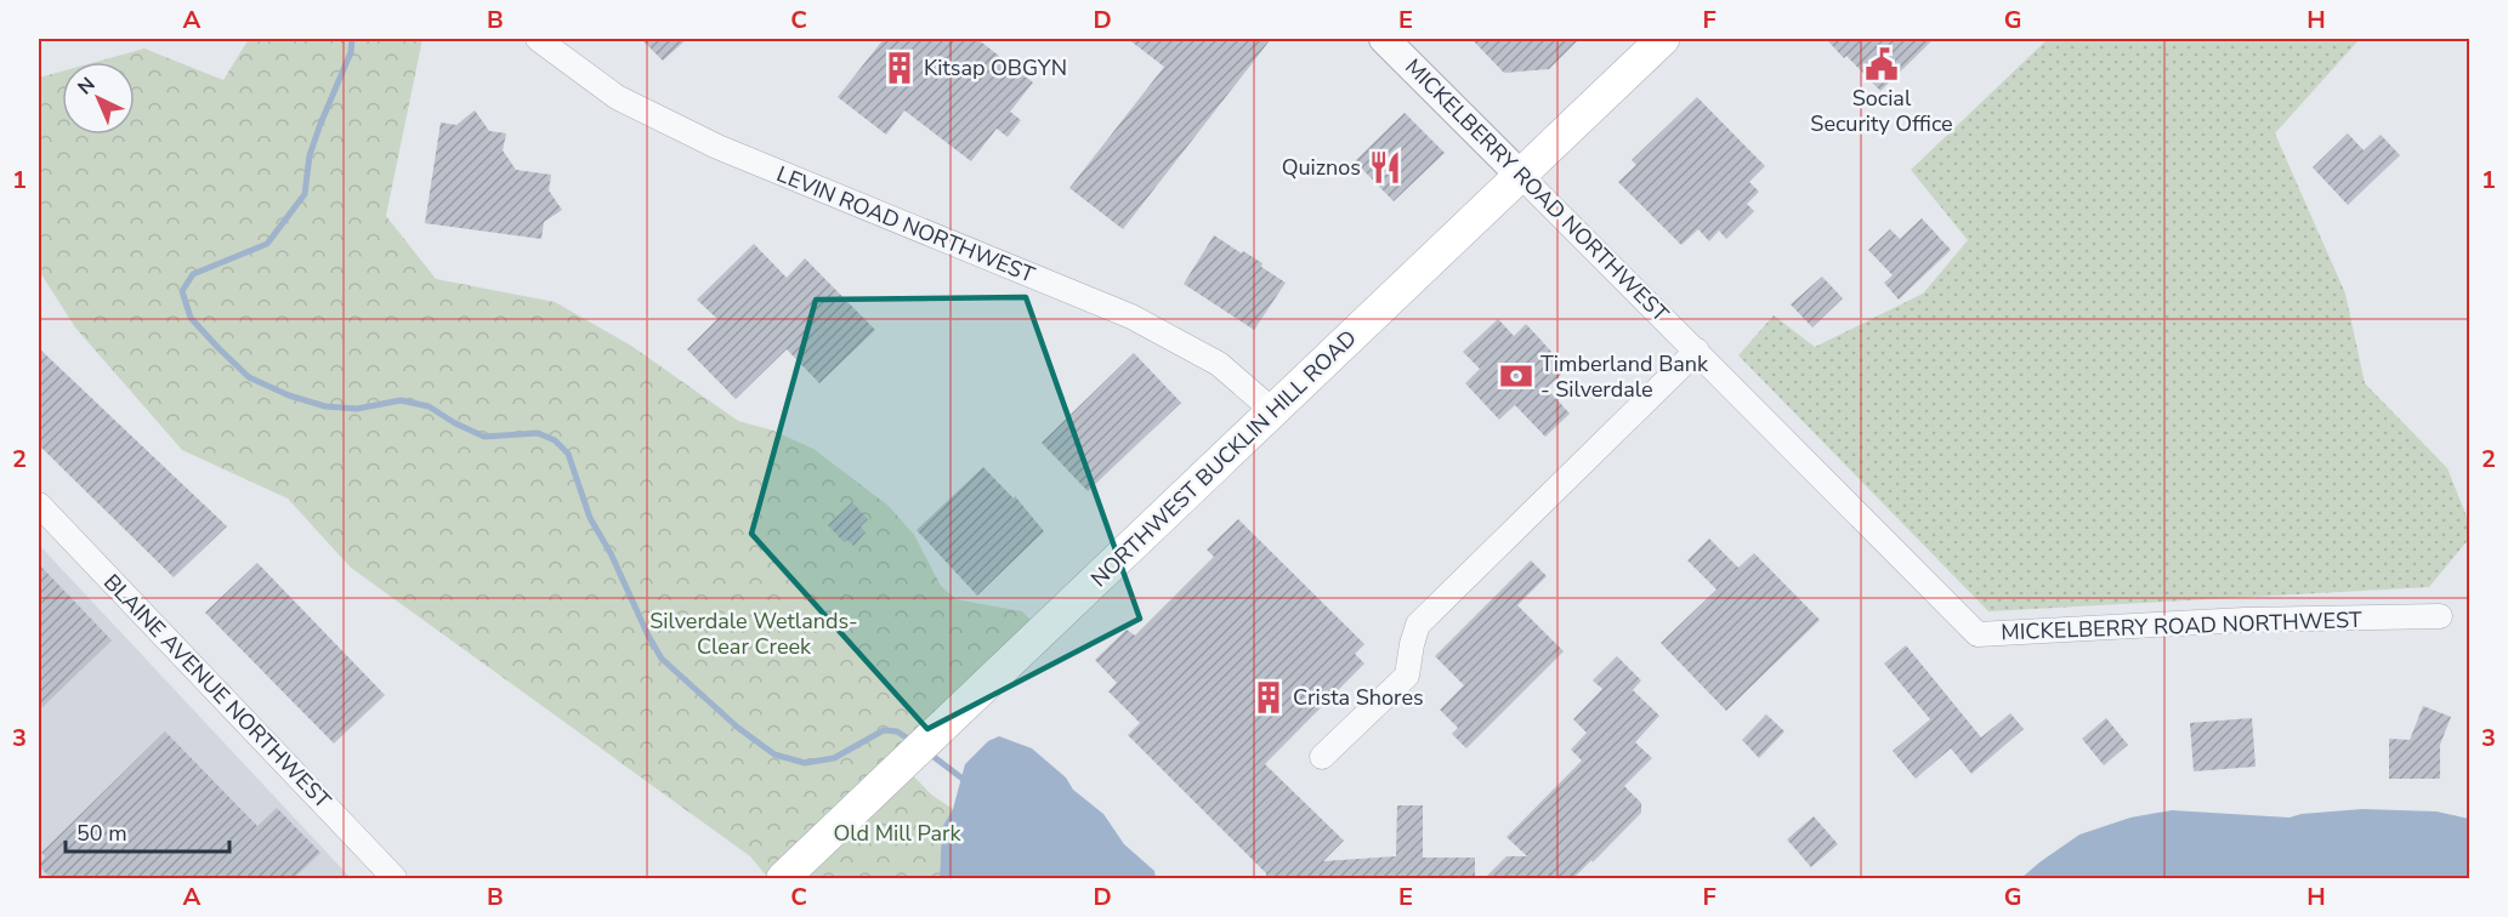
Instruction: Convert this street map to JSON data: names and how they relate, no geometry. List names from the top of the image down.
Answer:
{
  "streets": {
    "main road": ["NORTHWEST BUCKLIN HILL ROAD"],
    "street": ["MICKELBERRY ROAD NORTHWEST", "LEVIN ROAD NORTHWEST", "BLAINE AVENUE NORTHWEST"]
  },
  "crossings": [
    ["MICKELBERRY ROAD NORTHWEST", "NORTHWEST BUCKLIN HILL ROAD"],
    ["LEVIN ROAD NORTHWEST", "NORTHWEST BUCKLIN HILL ROAD"]
  ],
  "parks": ["Silverdale Wetlands- Clear Creek", "Old Mill Park"],
  "places": {
    "public building": ["Social Security Office"],
    "building": ["Kitsap OBGYN", "Crista Shores"],
    "restaurant": ["Quiznos"],
    "bank": ["Timberland Bank - Silverdale"]
  },
  "scale_bar": "50 m",
  "north": "top left",
  "grid": {
    "columns": [
      "A",
      "B",
      "C",
      "D",
      "E",
      "F",
      "G",
      "H"
    ],
    "rows": ["1", "2", "3"]
  }
}
